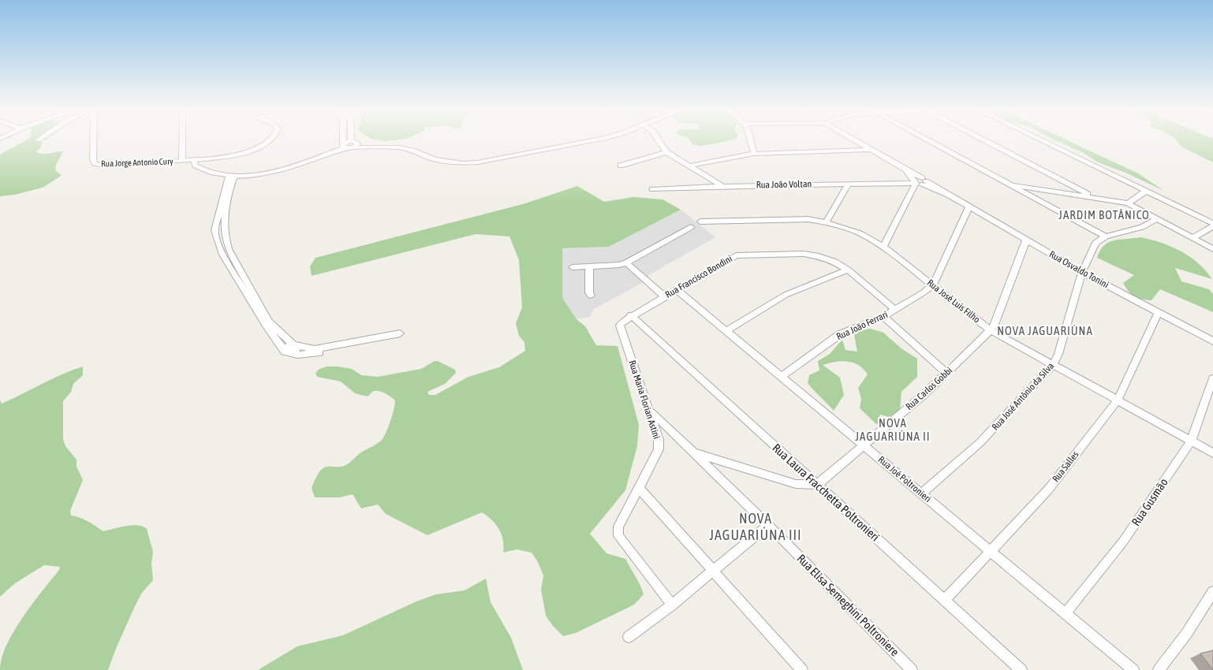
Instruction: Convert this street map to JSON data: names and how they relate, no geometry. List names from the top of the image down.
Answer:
{
  "streets": {
    "street": [
      "Rua Jorge Antonio Cury",
      "Rua João Voltan",
      "Rua Osvaldo Tonini",
      "Rua Francisco Bondini",
      "Rua José Luís Filho",
      "Rua João Ferrari",
      "Rua Carlos Gobbi",
      "Rua José Antônio da Silva",
      "Rua Maria Florian Astini",
      "Rua Salles",
      "Rua Joé Poltronieri",
      "Rua Laura Fracchetta Poltronieri",
      "Rua Gusmão",
      "Rua Elisa Semeghini Poltroniere"
    ]
  },
  "crossings": [
    ["Rua João Voltan", "Rua Osvaldo Tonini"],
    ["Rua Osvaldo Tonini", "Rua Carlos Gobbi"],
    ["Rua Osvaldo Tonini", "Rua José Antônio da Silva"],
    ["Rua Osvaldo Tonini", "Rua Salles"],
    ["Rua Francisco Bondini", "Rua João Ferrari"],
    ["Rua Francisco Bondini", "Rua Maria Florian Astini"],
    ["Rua Francisco Bondini", "Rua Joé Poltronieri"],
    ["Rua Francisco Bondini", "Rua Laura Fracchetta Poltronieri"],
    ["Rua José Luís Filho", "Rua João Ferrari"],
    ["Rua José Luís Filho", "Rua Carlos Gobbi"],
    ["Rua José Luís Filho", "Rua José Antônio da Silva"],
    ["Rua José Luís Filho", "Rua Salles"],
    ["Rua José Luís Filho", "Rua Gusmão"],
    ["Rua João Ferrari", "Rua Joé Poltronieri"],
    ["Rua Carlos Gobbi", "Rua Joé Poltronieri"],
    ["Rua Carlos Gobbi", "Rua Laura Fracchetta Poltronieri"],
    ["Rua José Antônio da Silva", "Rua Joé Poltronieri"],
    ["Rua Maria Florian Astini", "Rua Laura Fracchetta Poltronieri"],
    ["Rua Maria Florian Astini", "Rua Elisa Semeghini Poltroniere"],
    ["Rua Salles", "Rua Joé Poltronieri"],
    ["Rua Salles", "Rua Laura Fracchetta Poltronieri"],
    ["Rua Joé Poltronieri", "Rua Gusmão"]
  ],
  "districts": [
    "JARDIM BOTÂNICO",
    "NOVA JAGUARIÚNA",
    "NOVA JAGUARIÚNA II",
    "NOVA JAGUARIÚNA III"
  ]
}
